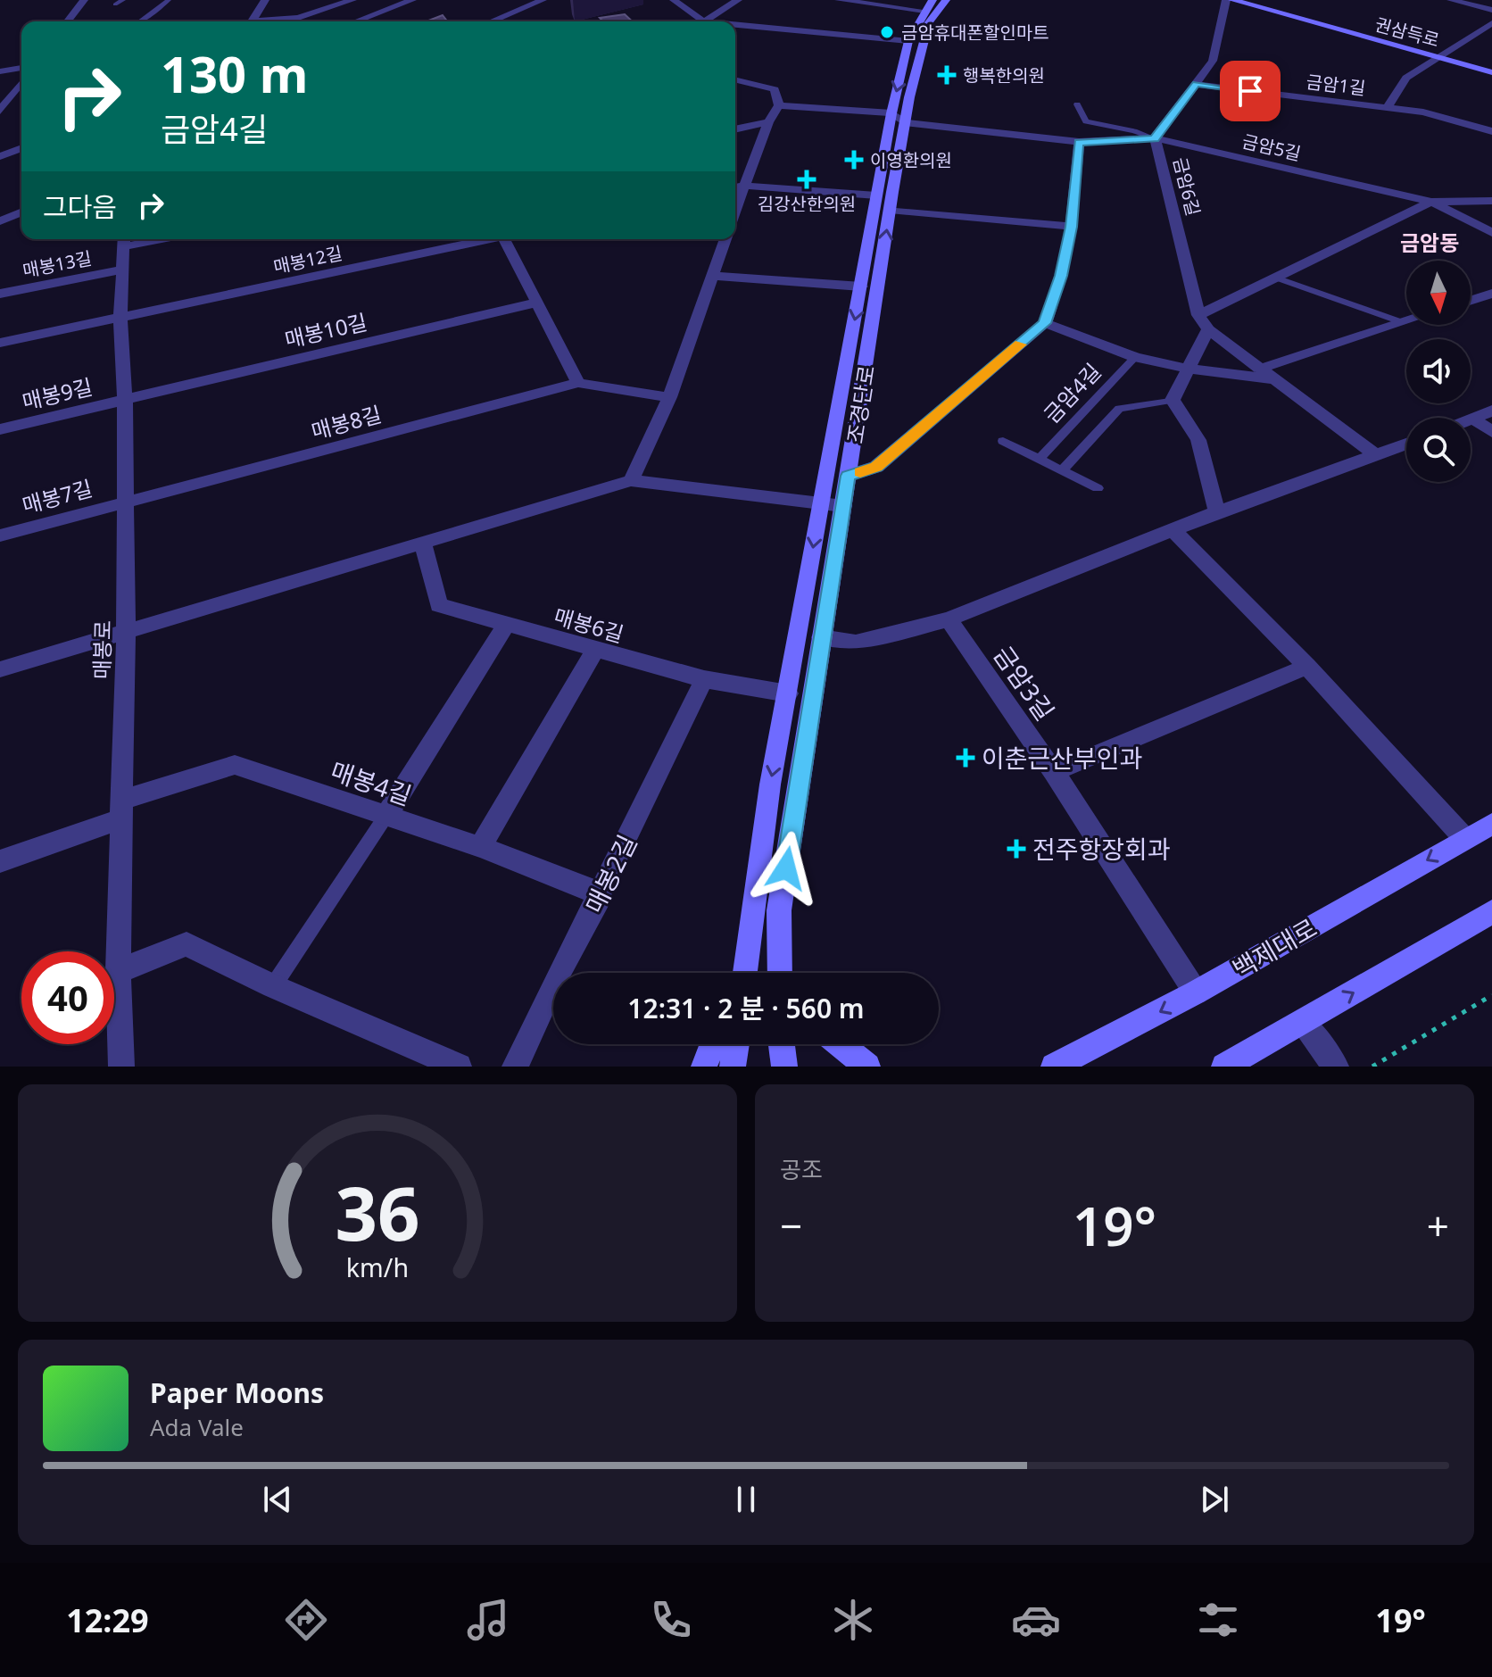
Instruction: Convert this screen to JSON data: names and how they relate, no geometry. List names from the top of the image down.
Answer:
{
  "streets": {
    "street": [
      "권삼득로",
      "금암1길",
      "금암5길",
      "금암6길",
      "매봉12길",
      "매봉13길",
      "매봉10길",
      "금암4길",
      "매봉9길",
      "조경단로",
      "매봉8길",
      "매봉7길",
      "매봉6길",
      "매봉로",
      "금암3길",
      "매봉4길",
      "매봉2길",
      "백제대로"
    ]
  },
  "crossings": [
    ["권삼득로", "금암1길"],
    ["금암1길", "금암6길"],
    ["금암5길", "금암6길"],
    ["금암5길", "조경단로"],
    ["금암6길", "금암4길"],
    ["매봉12길", "매봉10길"],
    ["매봉12길", "매봉로"],
    ["매봉13길", "매봉로"],
    ["매봉10길", "매봉9길"],
    ["매봉10길", "매봉로"],
    ["매봉9길", "매봉로"],
    ["조경단로", "매봉6길"],
    ["매봉8길", "매봉7길"],
    ["매봉8길", "매봉로"],
    ["매봉7길", "매봉로"],
    ["매봉6길", "매봉2길"],
    ["매봉로", "매봉4길"],
    ["금암3길", "백제대로"],
    ["매봉4길", "매봉2길"]
  ],
  "districts": ["금암동"],
  "places": {
    "other": ["금암휴대폰할인마트"],
    "health": [
      "행복한의원",
      "이영환의원",
      "김강산한의원",
      "이춘근산부인과",
      "전주항장회과"
    ]
  },
  "north": "bottom",
  "page": {
    "turn": ["130 m", "금암4길"],
    "then": "그다음",
    "limit": "40",
    "trip": "12:31 · 2 분 · 560 m",
    "tile": "공조",
    "heat": ["−", "19°", "+"],
    "song": ["Paper Moons", "Ada Vale"],
    "tabs": ["12:29", "19°"],
    "gauge": ["36", "km/h"]
  }
}
